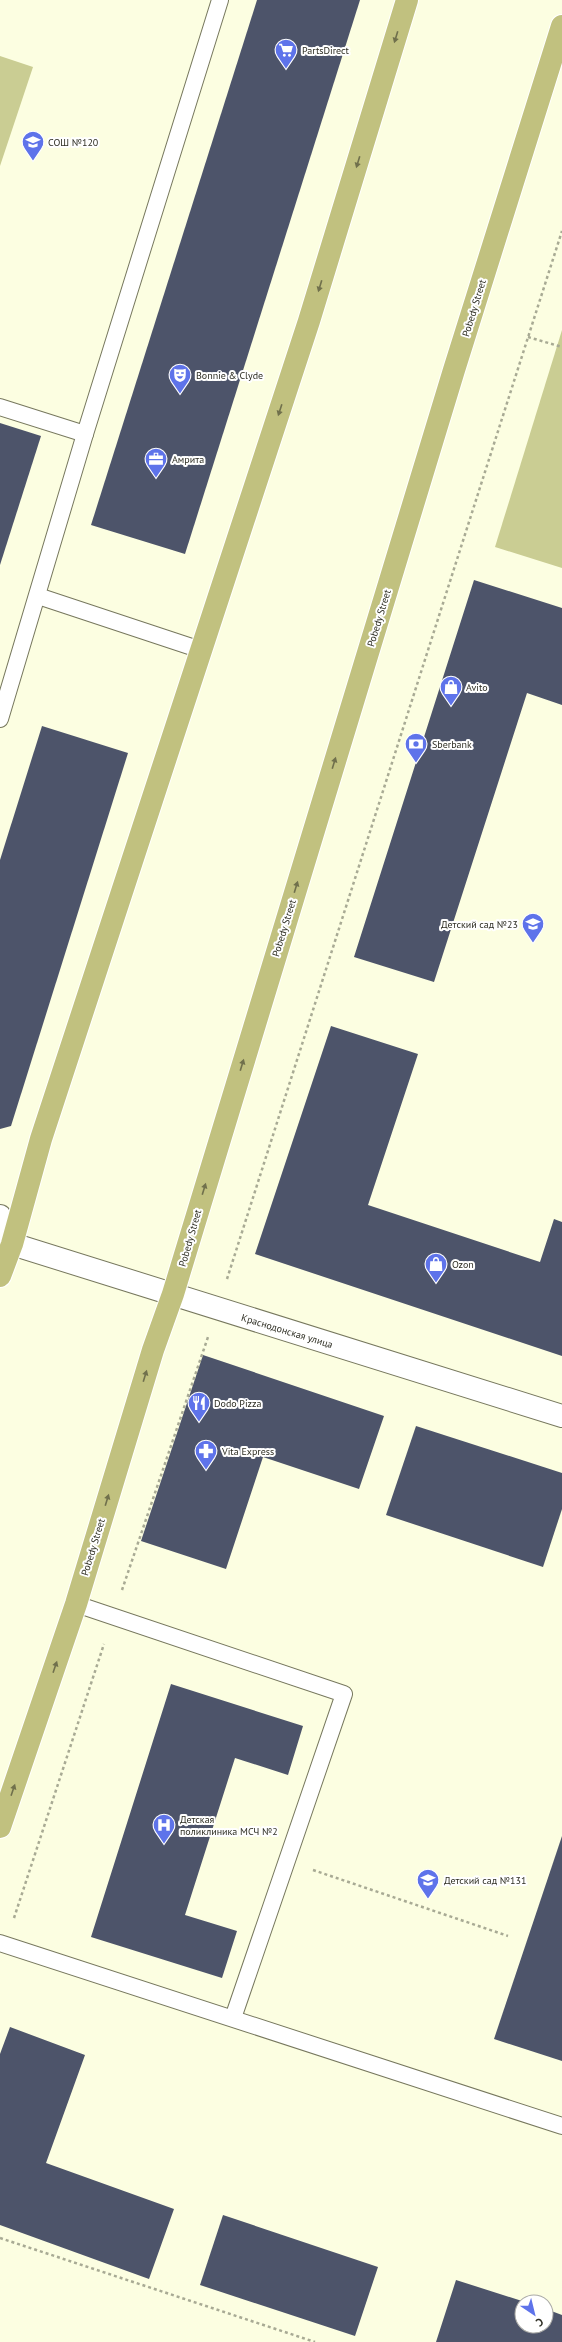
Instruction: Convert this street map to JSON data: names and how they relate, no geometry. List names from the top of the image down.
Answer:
{
  "streets": {
    "main road": ["Pobedy Street"],
    "street": ["Краснодонская улица"]
  },
  "crossings": [
    ["Pobedy Street", "Краснодонская улица"]
  ],
  "places": {
    "supermarket": ["PartsDirect"],
    "school or university": ["СОШ №120", "Детский сад №23", "Детский сад №131"],
    "theatre": ["Bonnie & Clyde"],
    "office": ["Амрита"],
    "shop": ["Avito", "Ozon"],
    "bank": ["Sberbank"],
    "restaurant": ["Dodo Pizza"],
    "pharmacy": ["Vita Express"],
    "hospital": ["Детская поликлиника МСЧ №2"]
  },
  "north": "bottom right"
}
